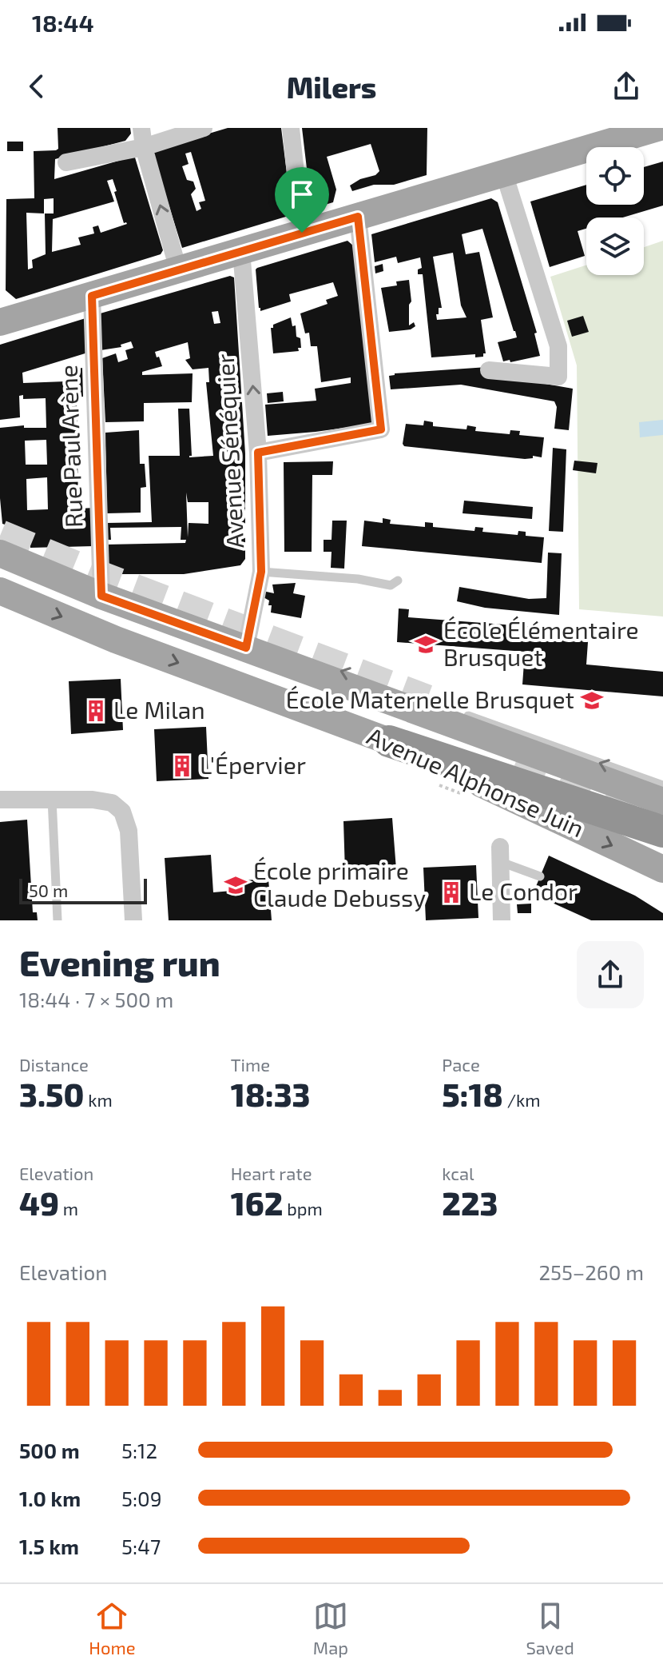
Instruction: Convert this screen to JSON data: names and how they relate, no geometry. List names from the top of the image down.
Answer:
{
  "streets": {
    "main road": ["Avenue Alphonse Juin"],
    "street": ["Rue Paul Arène", "Avenue Sénéquier"]
  },
  "crossings": [
    ["Rue Paul Arène", "Avenue Alphonse Juin"],
    ["Avenue Sénéquier", "Avenue Alphonse Juin"]
  ],
  "one_way": ["Avenue Sénéquier"],
  "places": {
    "school or university": ["École Élémentaire Brusquet", "École Maternelle Brusquet", "École primaire Claude Debussy"],
    "building": ["Le Milan", "L'Épervier", "Le Condor"]
  },
  "scale_bar": "50 m",
  "page": {
    "status": "18:44",
    "header": "Milers",
    "scale": "50 m",
    "heading": ["Evening run", "18:44 · 7 × 500 m"],
    "stats": [
      ["Distance", "3.50 km"],
      ["Time", "18:33"],
      ["Pace", "5:18 /km"],
      ["Elevation", "49 m"],
      ["Heart rate", "162 bpm"],
      ["kcal", "223"]
    ],
    "chart": ["Elevation", "255–260 m"],
    "list": [
      {
        "name": "500 m",
        "note": "5:12"
      },
      {
        "name": "1.0 km",
        "note": "5:09"
      },
      {
        "name": "1.5 km",
        "note": "5:47"
      }
    ],
    "tabs": ["Home", "Map", "Saved"]
  }
}
